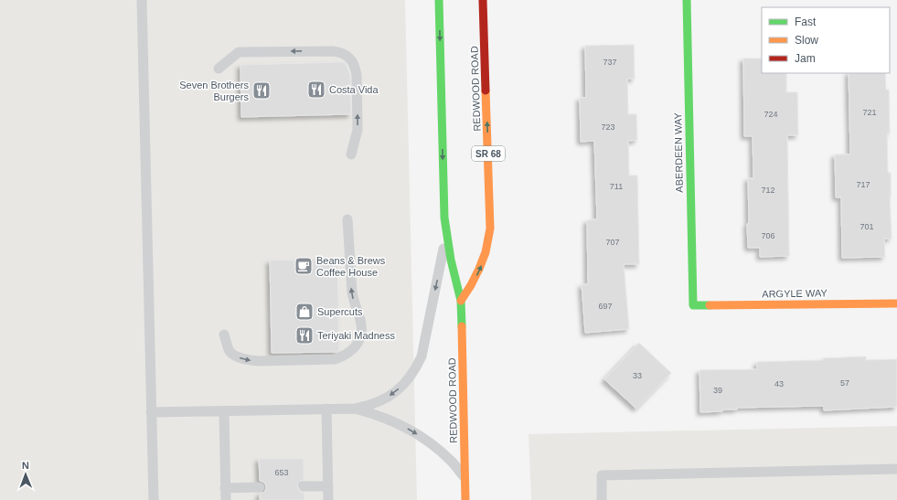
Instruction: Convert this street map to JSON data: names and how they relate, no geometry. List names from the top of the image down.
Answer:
{
  "streets": {
    "main road": [
      "REDWOOD ROAD",
      "ABERDEEN WAY",
      "SR 68",
      "ARGYLE WAY"
    ]
  },
  "crossings": [
    ["ABERDEEN WAY", "ARGYLE WAY"]
  ],
  "places": {
    "restaurant": ["Costa Vida", "Seven Brothers Burgers", "Teriyaki Madness"],
    "cafe": ["Beans & Brews Coffee House"],
    "shop": ["Supercuts"]
  },
  "house_numbers": [
    "737",
    "721",
    "724",
    "723",
    "717",
    "711",
    "712",
    "701",
    "706",
    "707",
    "697",
    "33",
    "57",
    "43",
    "39",
    "653"
  ],
  "legend": ["Fast", "Slow", "Jam"],
  "north": "top"
}
